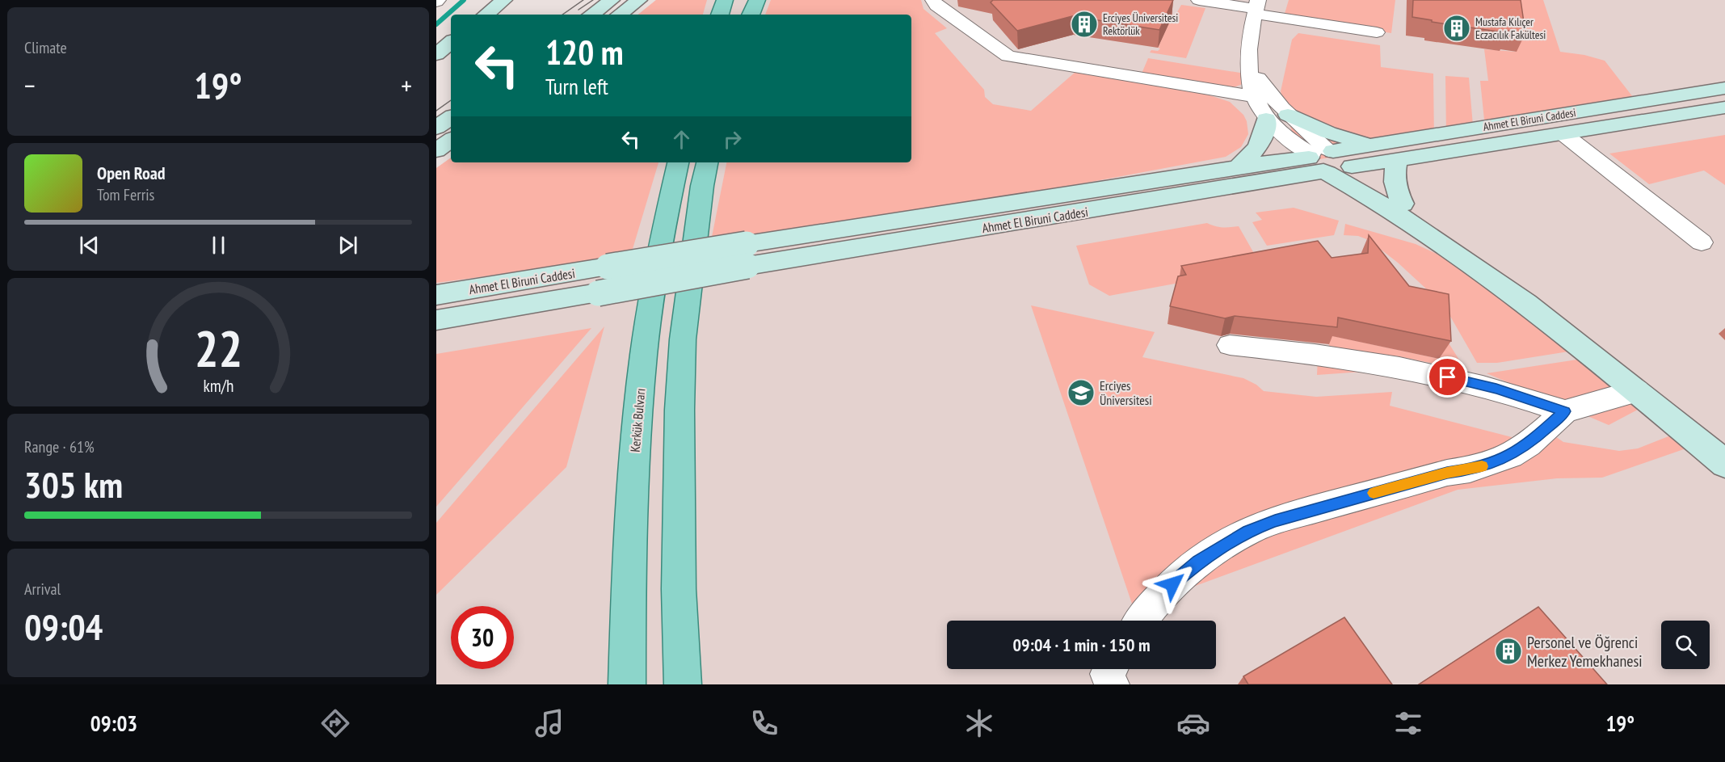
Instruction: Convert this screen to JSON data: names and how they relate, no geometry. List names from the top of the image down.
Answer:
{
  "streets": {
    "main road": ["Kerkük Bulvarı"],
    "street": ["Ahmet El Biruni Caddesi"]
  },
  "places": {
    "building": ["Erciyes Üniversitesi Rektörlük", "Mustafa Kılıçer Eczacılık Fakültesi", "Personel ve Öğrenci Merkez Yemekhanesi"],
    "school or university": ["Erciyes Üniversitesi"]
  },
  "page": {
    "tile": [
      "Climate",
      ["Range · 61%", "305 km"],
      ["Arrival", "09:04"]
    ],
    "turn": ["120 m", "Turn left"],
    "heat": ["−", "19°", "+"],
    "song": ["Open Road", "Tom Ferris"],
    "limit": "30",
    "trip": "09:04 · 1 min · 150 m",
    "tabs": ["09:03", "19°"],
    "gauge": ["22", "km/h"]
  }
}
